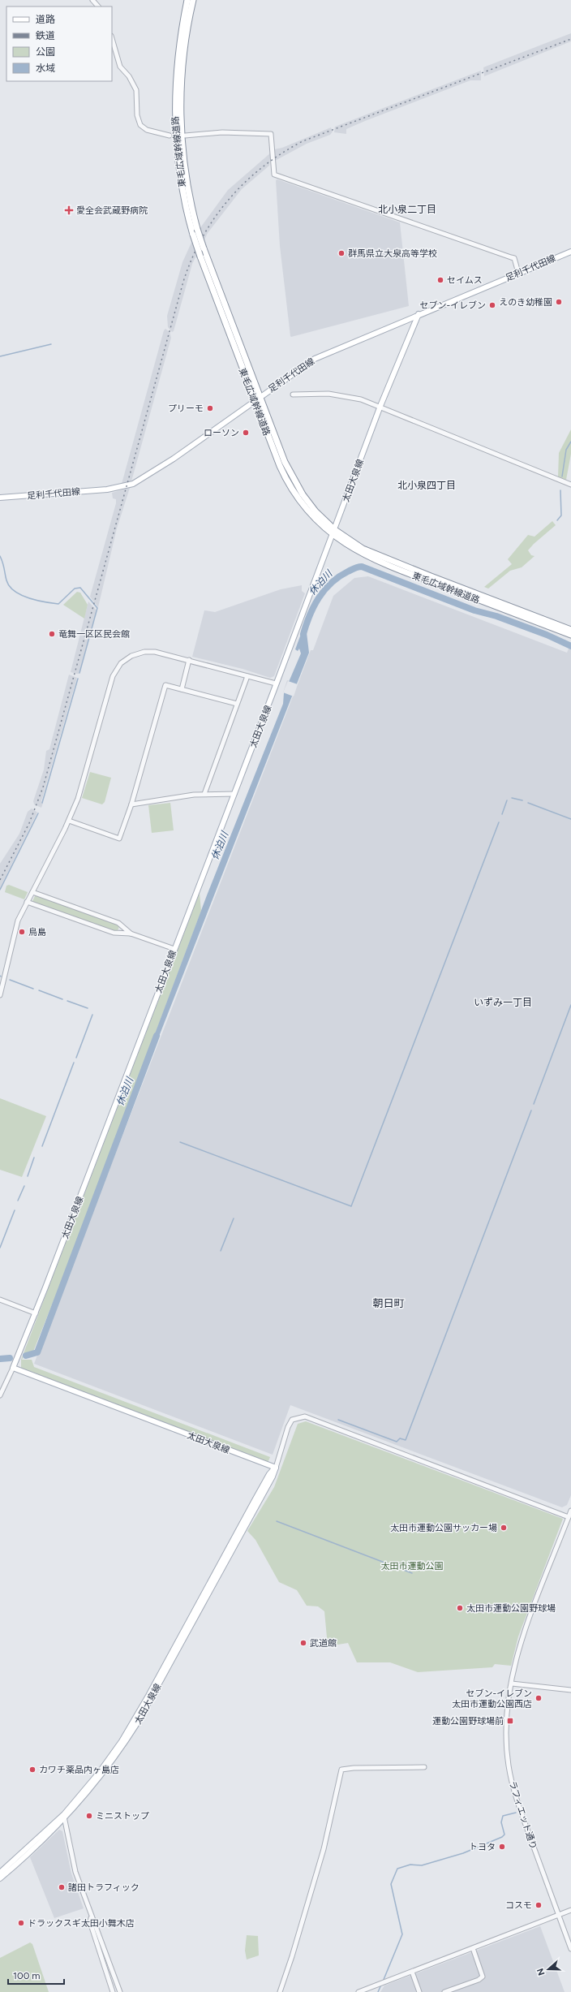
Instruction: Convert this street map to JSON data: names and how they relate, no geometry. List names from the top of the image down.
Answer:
{
  "streets": {
    "highway": ["東毛広域幹線道路"],
    "main road": ["足利千代田線", "太田大泉線"],
    "street": ["ラフィエット通り"]
  },
  "crossings": [
    ["東毛広域幹線道路", "足利千代田線"],
    ["東毛広域幹線道路", "太田大泉線"],
    ["足利千代田線", "太田大泉線"]
  ],
  "districts": [
    "北小泉二丁目",
    "北小泉四丁目",
    "いずみ一丁目",
    "朝日町"
  ],
  "water": ["休泊川"],
  "parks": ["太田市運動公園"],
  "places": {
    "health": ["愛全会武蔵野病院"],
    "other": [
      "群馬県立大泉高等学校",
      "セイムス",
      "えのき幼稚園",
      "セブン-イレブン",
      "プリーモ",
      "ローソン",
      "竜舞一区区民会館",
      "鳥島",
      "太田市運動公園サッカー場",
      "太田市運動公園野球場",
      "武道館",
      "セブン-イレブン 太田市運動公園西店",
      "カワチ薬品内ヶ島店",
      "ミニストップ",
      "トヨタ",
      "諸田トラフィック",
      "コスモ",
      "ドラックスギ太田小舞木店"
    ],
    "transit": ["運動公園野球場前"]
  },
  "legend": [
    "道路",
    "鉄道",
    "公園",
    "水域"
  ],
  "scale_bar": "100 m",
  "north": "left"
}
